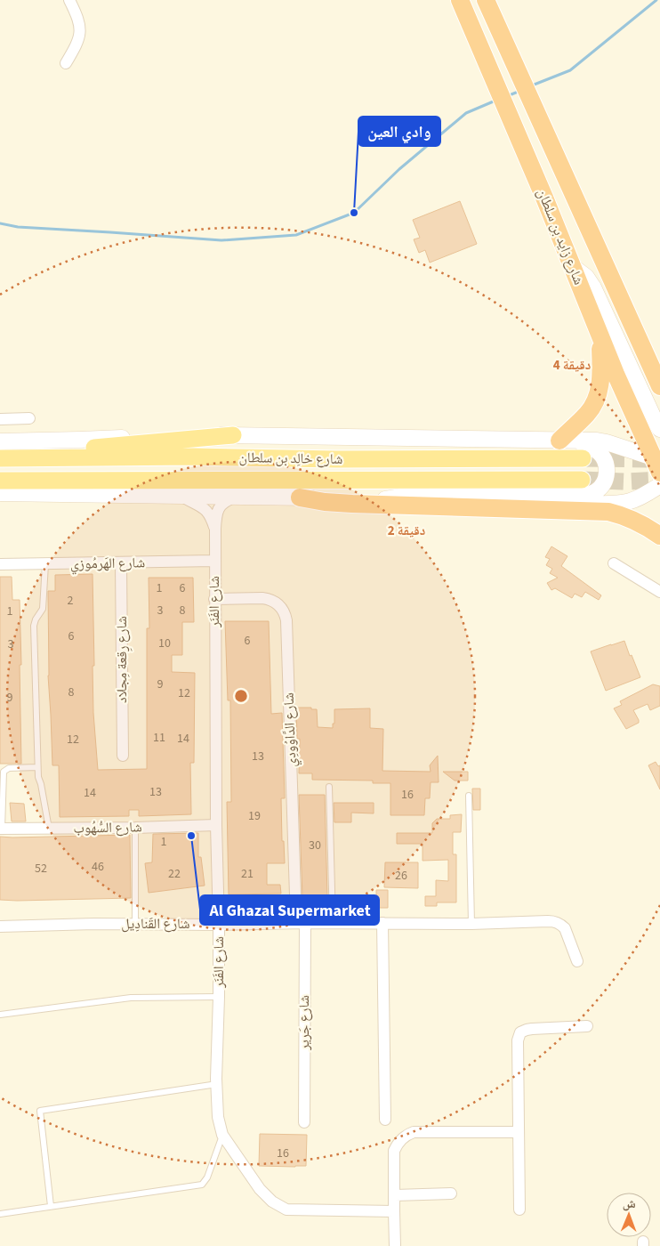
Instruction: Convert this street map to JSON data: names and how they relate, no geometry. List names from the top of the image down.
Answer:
{
  "streets": {
    "highway": ["شارع زايد بن سلطان"],
    "main road": ["شارع خالِد بن سلطان"],
    "street": [
      "شارع الهَرمُوزي",
      "شارع الفَنَر",
      "شارع رِقعة مِجلاد",
      "شارع الدَّاوُودِي",
      "شارع السُّهُوب",
      "شارع القَنادِيل",
      "شارع جَرير"
    ]
  },
  "crossings": [
    ["شارع الهَرمُوزي", "شارع الفَنَر"],
    ["شارع الهَرمُوزي", "شارع رِقعة مِجلاد"],
    ["شارع الفَنَر", "شارع الدَّاوُودِي"],
    ["شارع الفَنَر", "شارع السُّهُوب"],
    ["شارع الفَنَر", "شارع القَنادِيل"],
    ["شارع الدَّاوُودِي", "شارع القَنادِيل"],
    ["شارع الدَّاوُودِي", "شارع جَرير"],
    ["شارع القَنادِيل", "شارع جَرير"]
  ],
  "places": ["وادي العين", "Al Ghazal Supermarket"],
  "house_numbers": [
    "1",
    "6",
    "2",
    "3",
    "8",
    "1",
    "6",
    "6",
    "10",
    "3",
    "9",
    "8",
    "12",
    "9",
    "11",
    "14",
    "12",
    "13",
    "13",
    "14",
    "16",
    "19",
    "1",
    "30",
    "46",
    "52",
    "22",
    "21",
    "26",
    "16"
  ],
  "north": "top",
  "rings": ["4 دقيقة", "2 دقيقة"]
}
